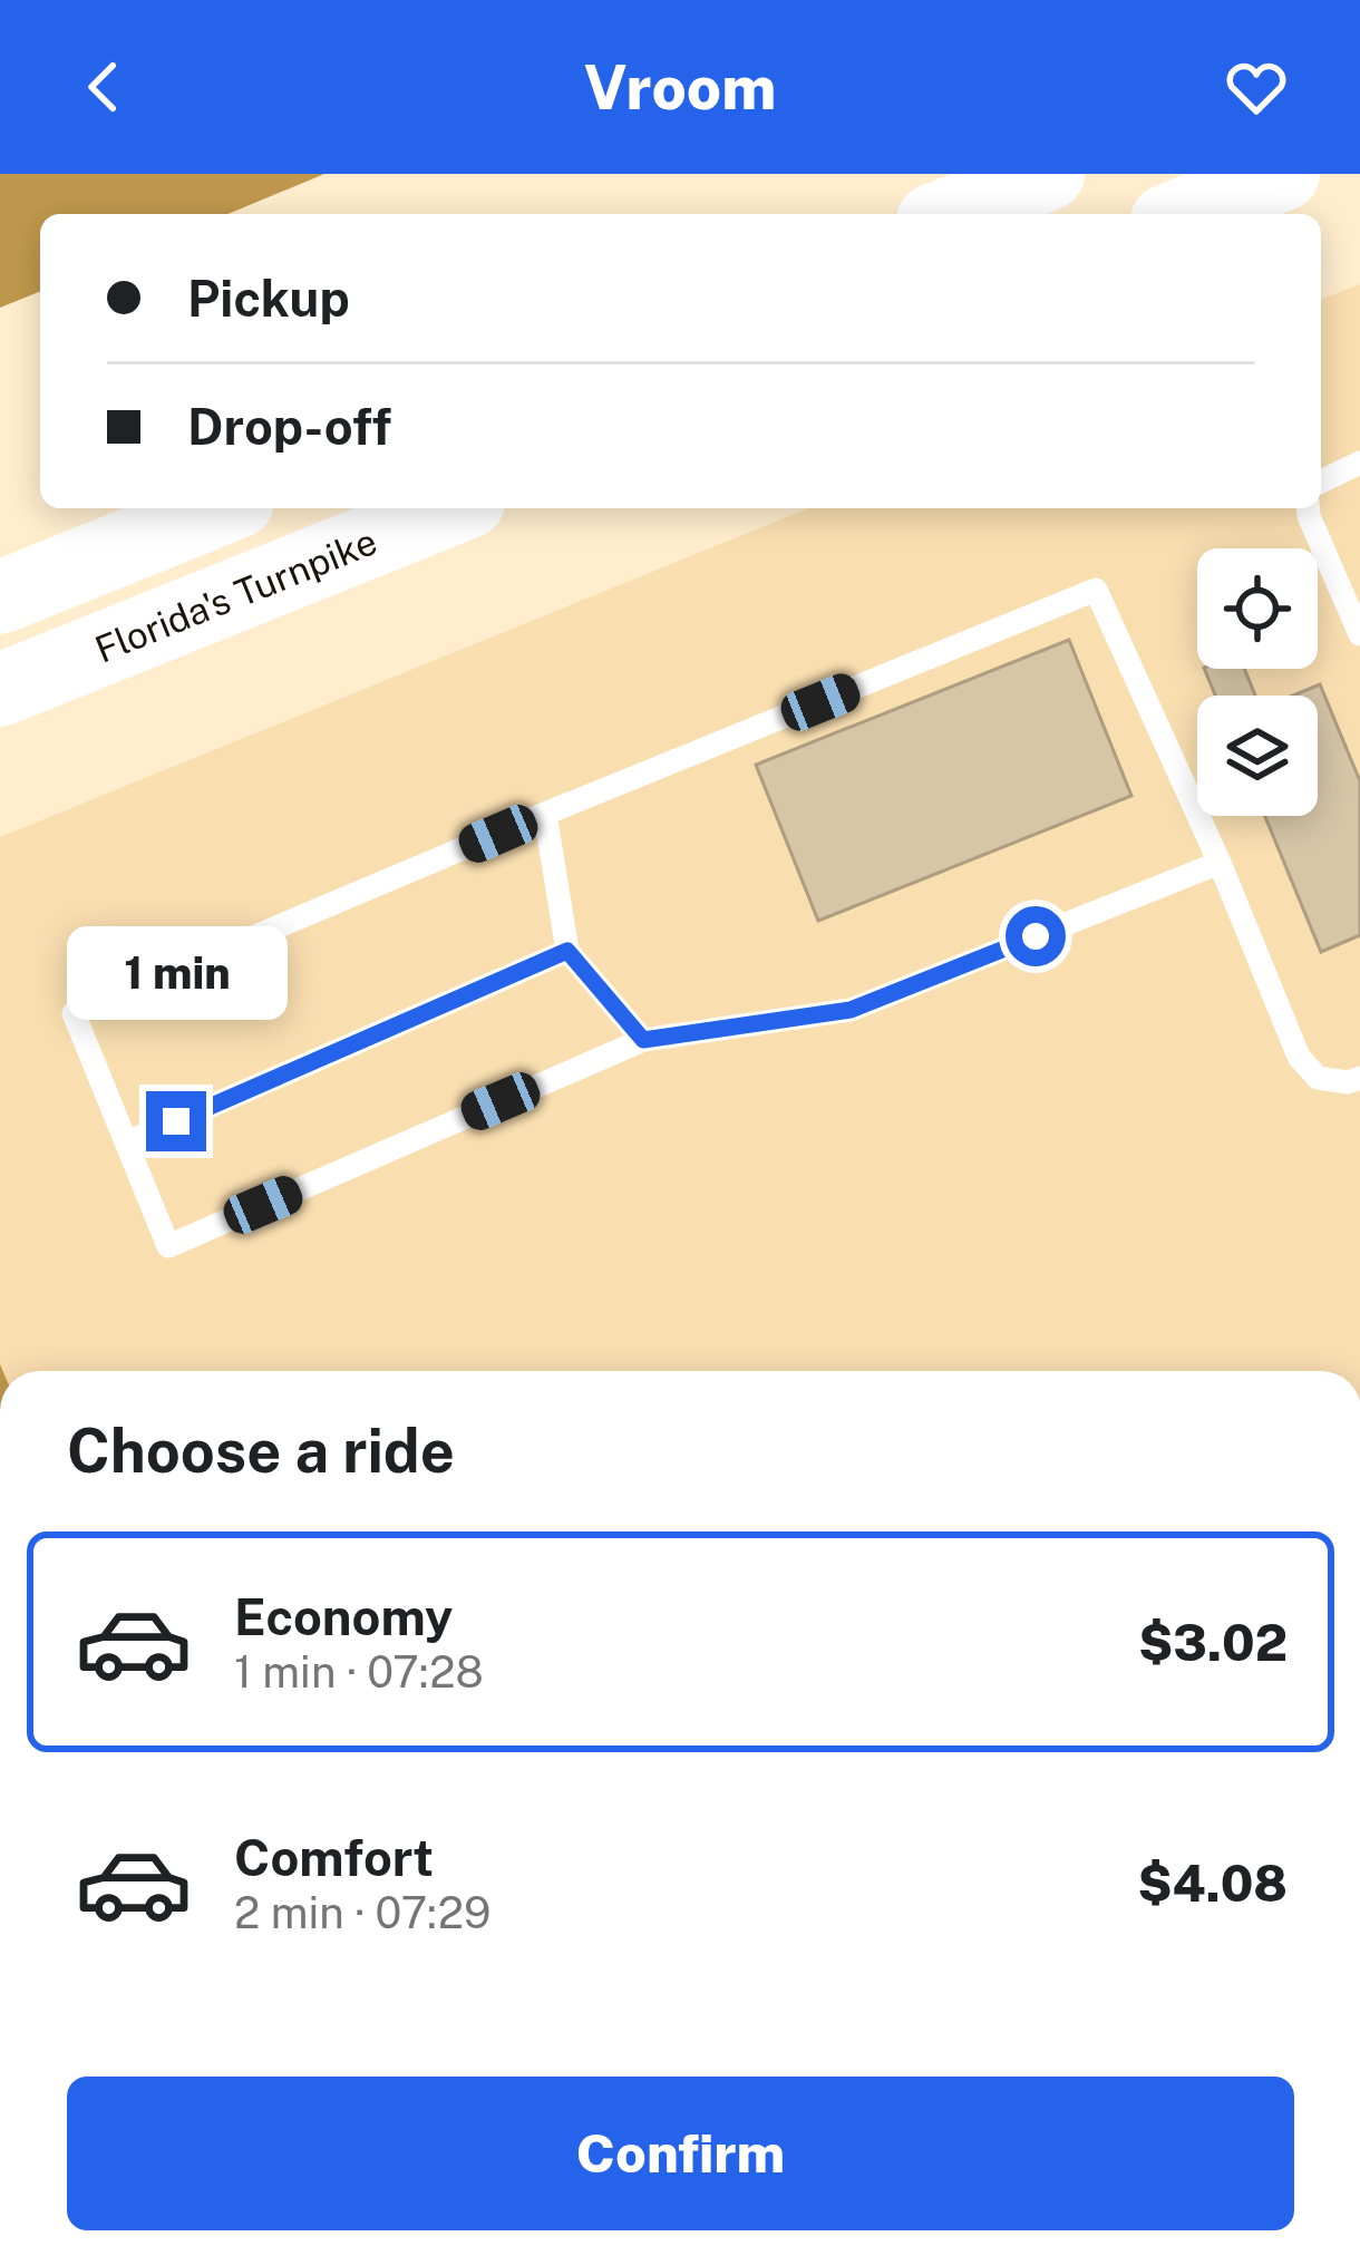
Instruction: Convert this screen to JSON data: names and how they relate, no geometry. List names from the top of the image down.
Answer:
{
  "streets": {
    "highway": ["Florida's Turnpike"]
  },
  "page": {
    "header": "Vroom",
    "banner": ["Pickup", "Drop-off"],
    "bubble": "1 min",
    "heading": "Choose a ride",
    "list": [
      {
        "name": "Economy",
        "note": "1 min · 07:28",
        "value": "$3.02"
      },
      {
        "name": "Comfort",
        "note": "2 min · 07:29",
        "value": "$4.08"
      }
    ],
    "buttons": "Confirm"
  }
}
